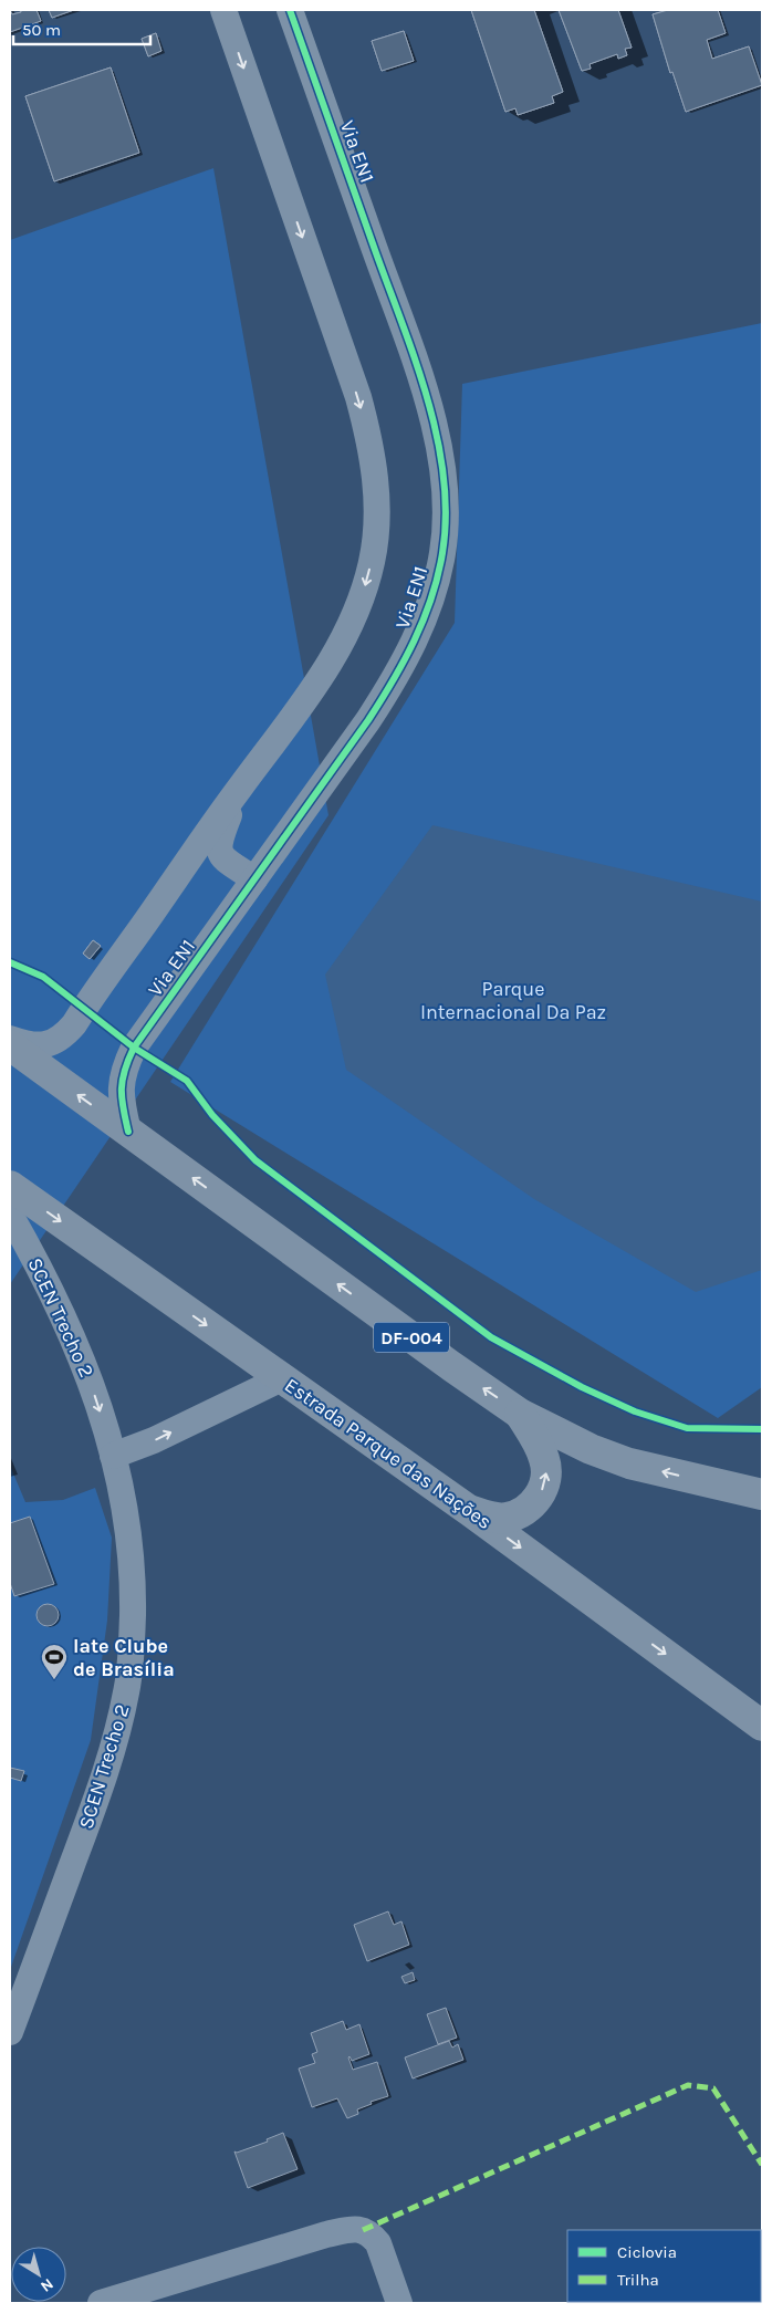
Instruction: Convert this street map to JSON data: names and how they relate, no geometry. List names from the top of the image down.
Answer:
{
  "streets": {
    "highway": ["DF-004", "Estrada Parque das Nações"],
    "street": ["Via EN1", "SCEN Trecho 2"]
  },
  "crossings": [
    ["Via EN1", "DF-004"]
  ],
  "parks": ["Parque Internacional Da Paz"],
  "places": {
    "sports": ["Iate Clube de Brasília"]
  },
  "legend": ["Ciclovia", "Trilha"],
  "scale_bar": "50 m",
  "north": "bottom right"
}
